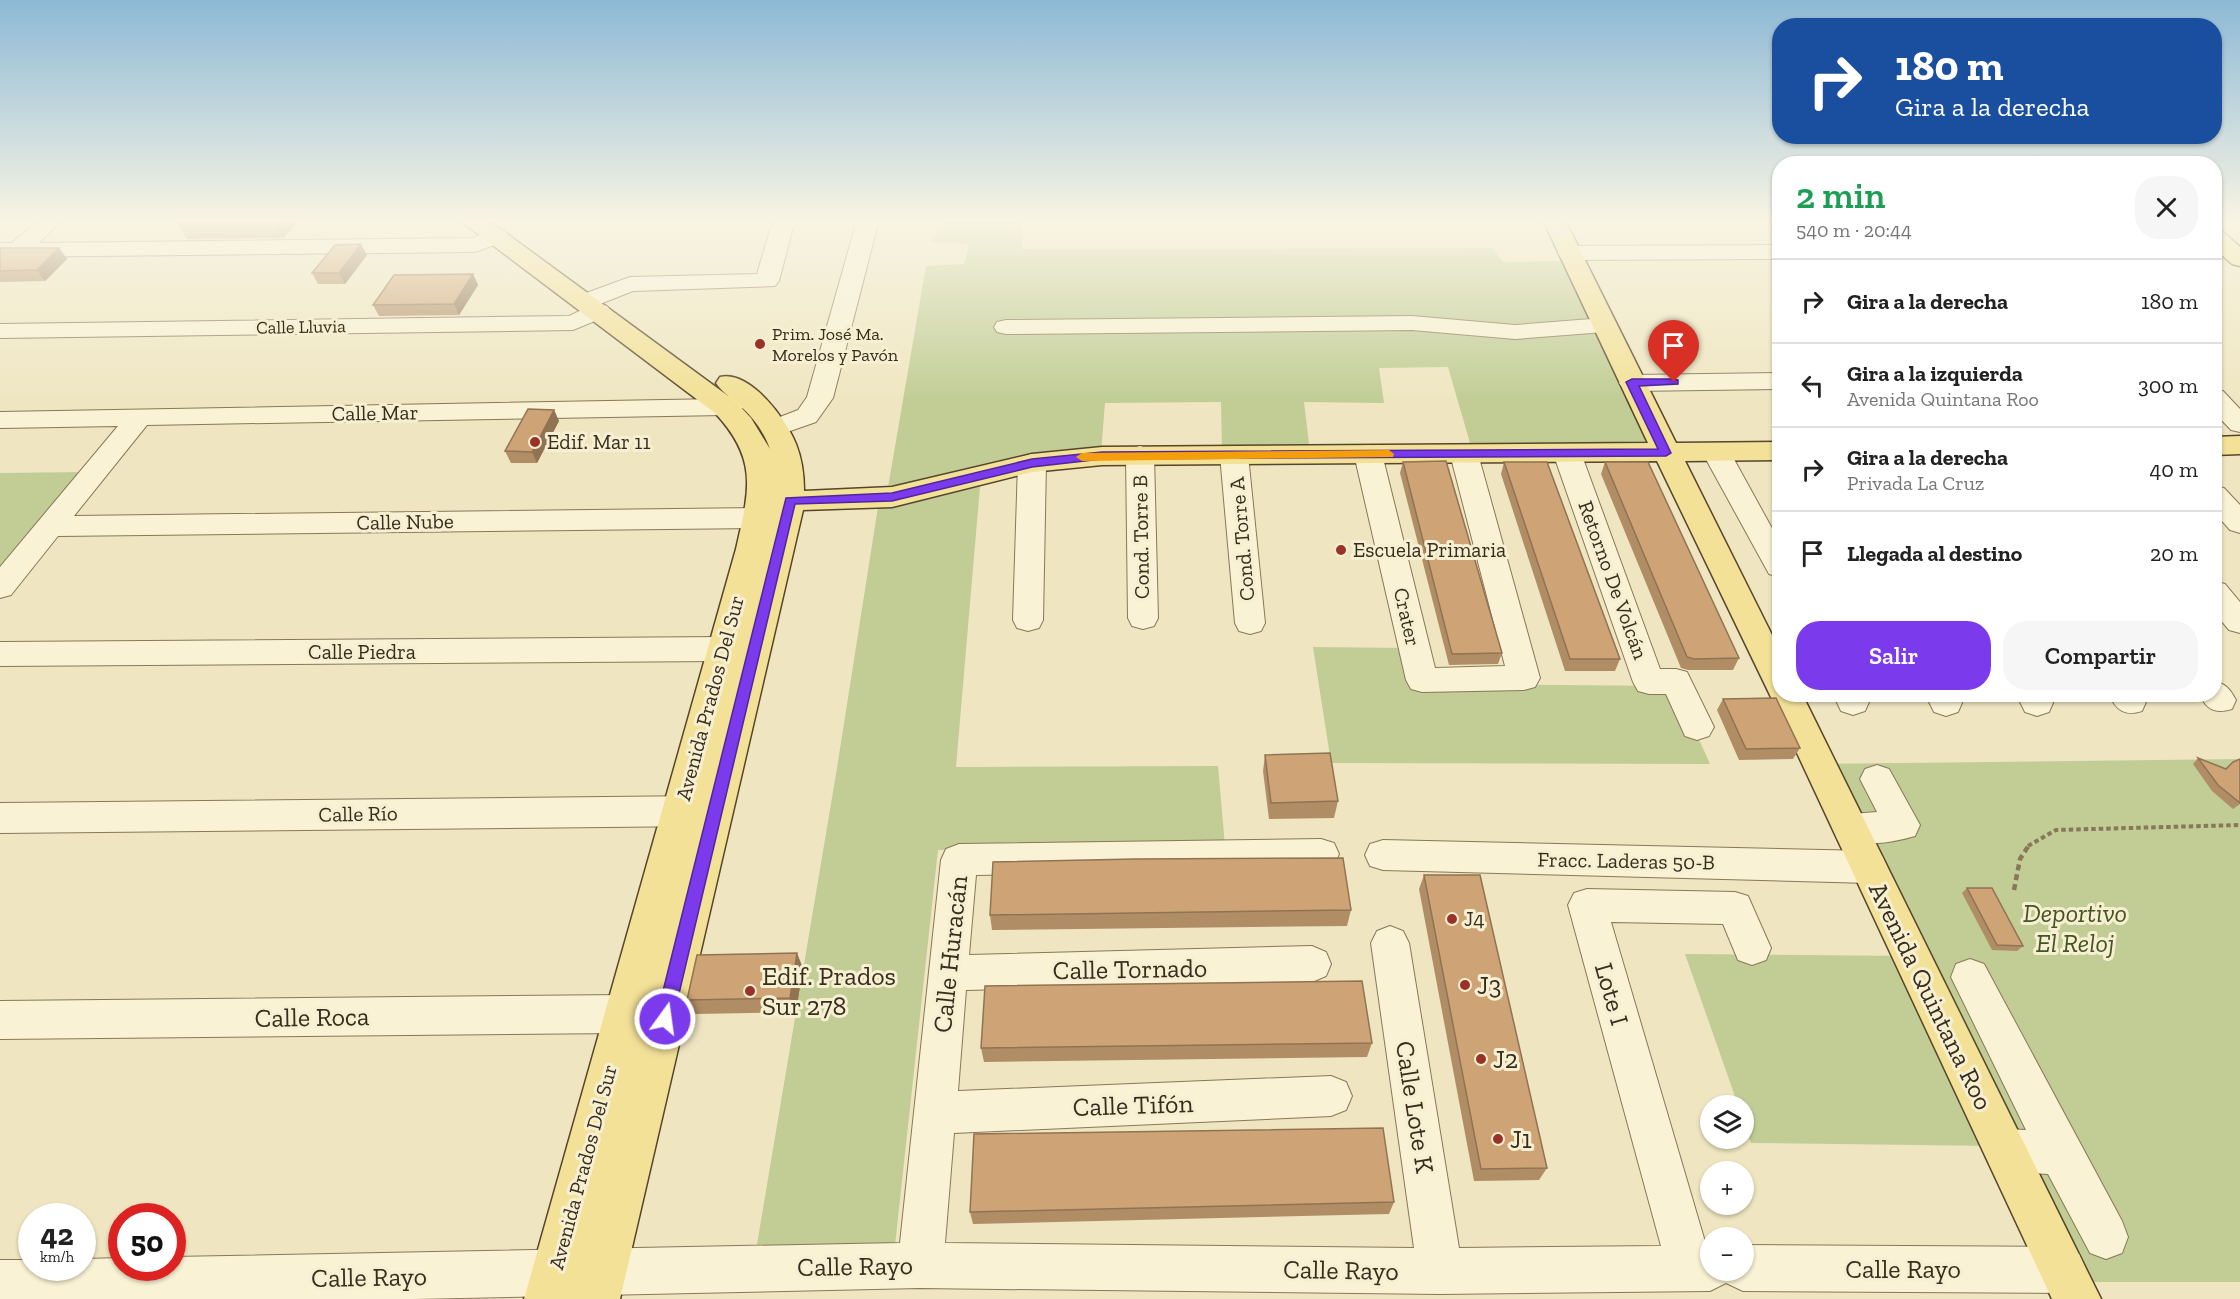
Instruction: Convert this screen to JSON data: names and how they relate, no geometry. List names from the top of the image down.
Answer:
{
  "streets": {
    "main road": ["Avenida Prados Del Sur", "Avenida Quintana Roo"],
    "street": [
      "Calle Lluvia",
      "Calle Mar",
      "Calle Nube",
      "Cond. Torre B",
      "Cond. Torre A",
      "Retorno De Volcán",
      "Crater",
      "Calle Piedra",
      "Calle Río",
      "Fracc. Laderas 50-B",
      "Calle Huracán",
      "Calle Tornado",
      "Lote I",
      "Calle Roca",
      "Calle Tifón",
      "Calle Lote K",
      "Calle Rayo"
    ]
  },
  "crossings": [
    ["Calle Lluvia", "Avenida Prados Del Sur"],
    ["Calle Mar", "Avenida Prados Del Sur"],
    ["Calle Nube", "Avenida Prados Del Sur"],
    ["Calle Piedra", "Avenida Prados Del Sur"],
    ["Avenida Prados Del Sur", "Calle Río"],
    ["Avenida Prados Del Sur", "Calle Roca"],
    ["Avenida Prados Del Sur", "Calle Rayo"],
    ["Fracc. Laderas 50-B", "Avenida Quintana Roo"],
    ["Calle Huracán", "Calle Tornado"],
    ["Calle Huracán", "Calle Tifón"],
    ["Calle Huracán", "Calle Rayo"],
    ["Lote I", "Calle Rayo"],
    ["Avenida Quintana Roo", "Calle Rayo"],
    ["Calle Lote K", "Calle Rayo"]
  ],
  "parks": ["Deportivo El Reloj"],
  "places": [
    "Prim. José Ma. Morelos y Pavón",
    "Edif. Mar 11",
    "Escuela Primaria",
    "J4",
    "J3",
    "Edif. Prados Sur 278",
    "J2",
    "J1"
  ],
  "page": {
    "turn": ["180 m", "Gira a la derecha"],
    "heading": ["2 min", "540 m · 20:44"],
    "list": [
      {
        "name": "Gira a la derecha",
        "value": "180 m"
      },
      {
        "name": "Gira a la izquierda",
        "note": "Avenida Quintana Roo",
        "value": "300 m"
      },
      {
        "name": "Gira a la derecha",
        "note": "Privada La Cruz",
        "value": "40 m"
      },
      {
        "name": "Llegada al destino",
        "value": "20 m"
      }
    ],
    "buttons": ["Salir", "Compartir"],
    "map_buttons": ["+", "−"],
    "speed": "42 km/h",
    "limit": "50"
  }
}
